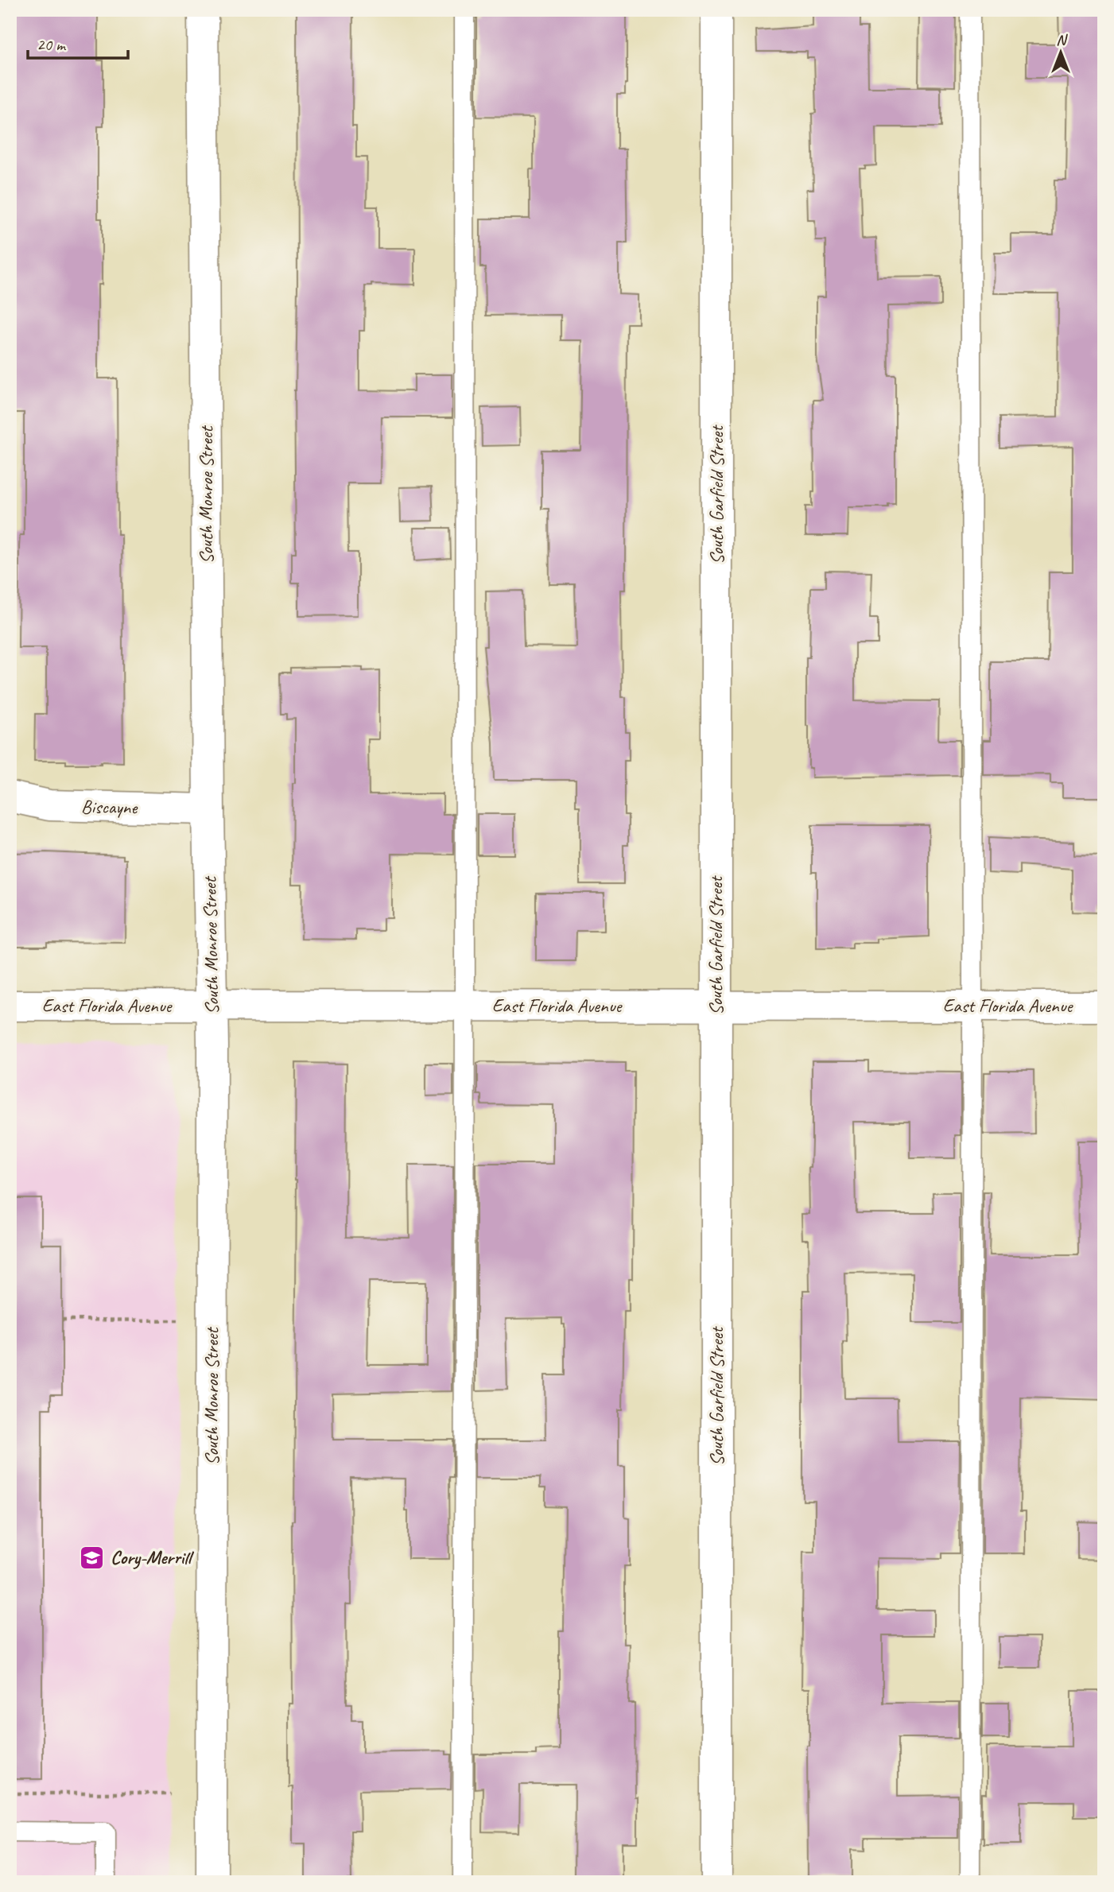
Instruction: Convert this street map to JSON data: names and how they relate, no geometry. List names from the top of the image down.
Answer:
{
  "streets": {
    "street": [
      "South Monroe Street",
      "South Garfield Street",
      "Biscayne",
      "East Florida Avenue"
    ]
  },
  "crossings": [
    ["South Monroe Street", "Biscayne"],
    ["South Monroe Street", "East Florida Avenue"],
    ["South Garfield Street", "East Florida Avenue"]
  ],
  "places": {
    "school or university": ["Cory-Merrill"]
  },
  "scale_bar": "20 m",
  "north": "top"
}
